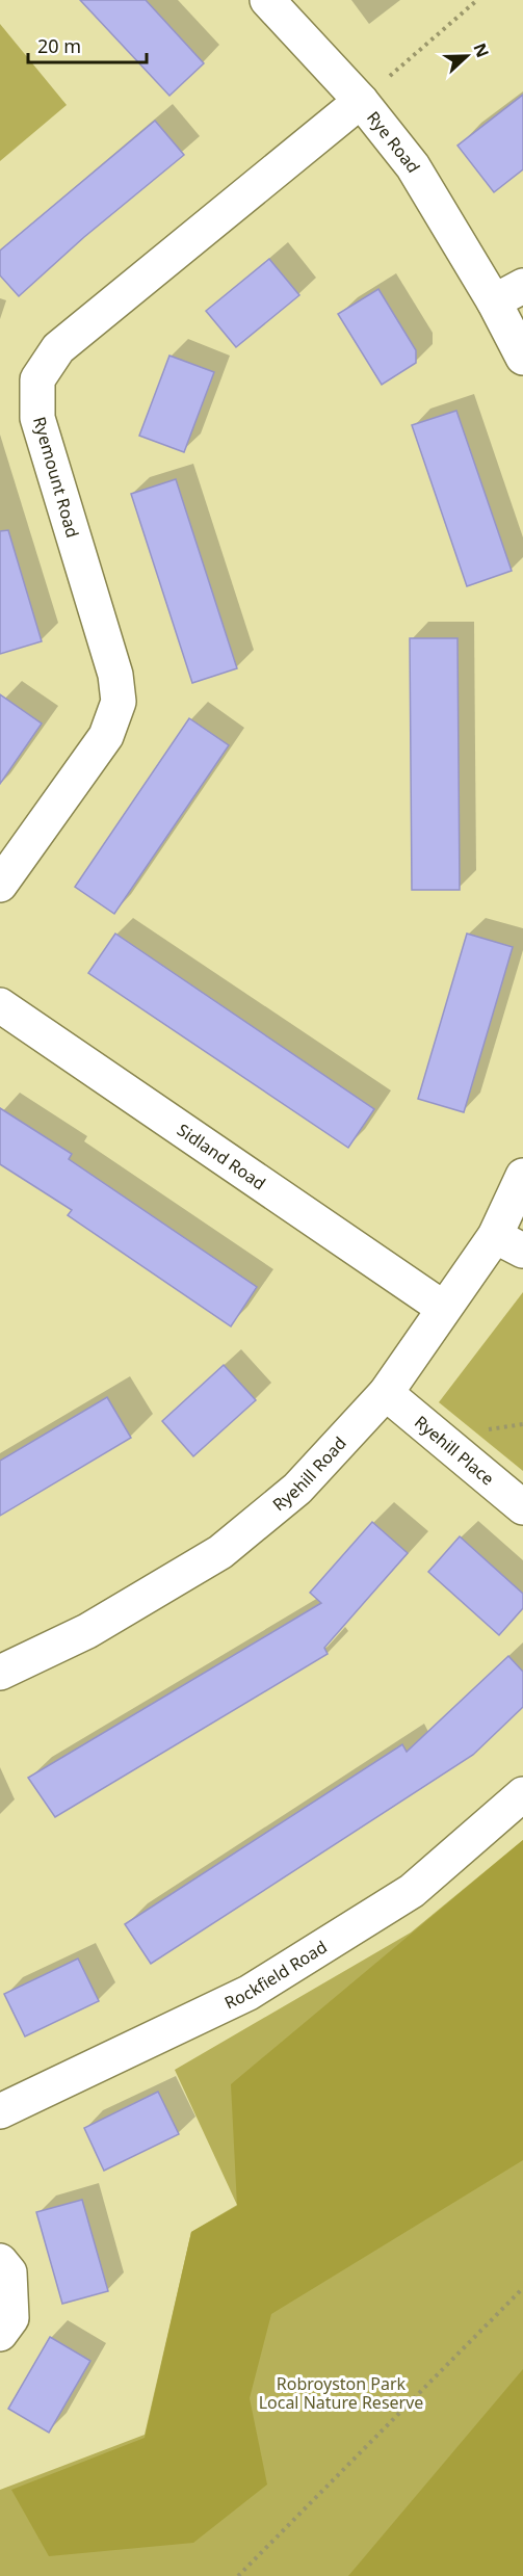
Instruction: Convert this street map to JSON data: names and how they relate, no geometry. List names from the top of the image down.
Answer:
{
  "streets": {
    "street": [
      "Rye Road",
      "Ryemount Road",
      "Sidland Road",
      "Ryehill Place",
      "Ryehill Road",
      "Rockfield Road"
    ]
  },
  "crossings": [
    ["Rye Road", "Ryemount Road"],
    ["Sidland Road", "Ryehill Road"],
    ["Ryehill Place", "Ryehill Road"]
  ],
  "parks": ["Robroyston Park Local Nature Reserve"],
  "scale_bar": "20 m",
  "north": "right"
}
